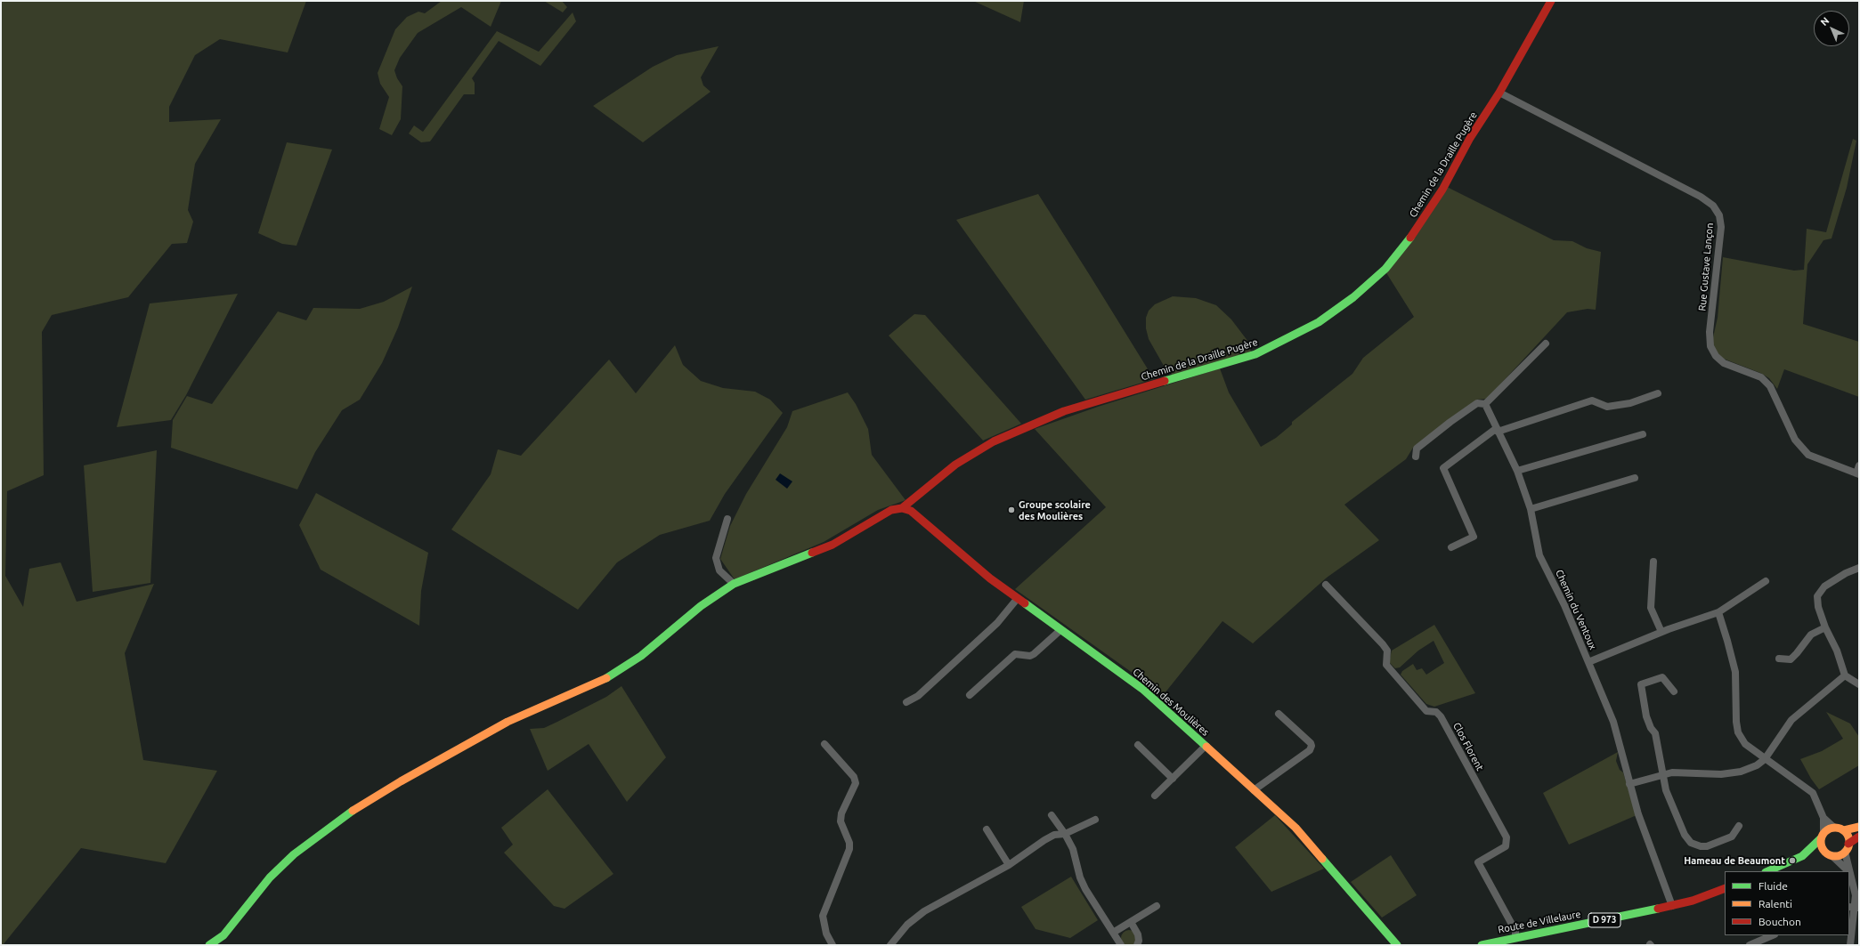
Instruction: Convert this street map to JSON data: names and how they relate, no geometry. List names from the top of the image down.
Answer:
{
  "streets": {
    "street": [
      "Chemin de la Draille Pugère",
      "Rue Gustave Lançon",
      "Chemin du Ventoux",
      "Chemin des Moulières",
      "Clos Florent",
      "D 973",
      "Route de Villelaure"
    ]
  },
  "crossings": [
    ["Chemin de la Draille Pugère", "Rue Gustave Lançon"],
    ["Chemin de la Draille Pugère", "Chemin des Moulières"],
    ["Chemin du Ventoux", "Route de Villelaure"],
    ["Clos Florent", "Route de Villelaure"]
  ],
  "places": ["Groupe scolaire des Moulières", "Hameau de Beaumont"],
  "legend": ["Fluide", "Ralenti", "Bouchon"],
  "north": "top left"
}
